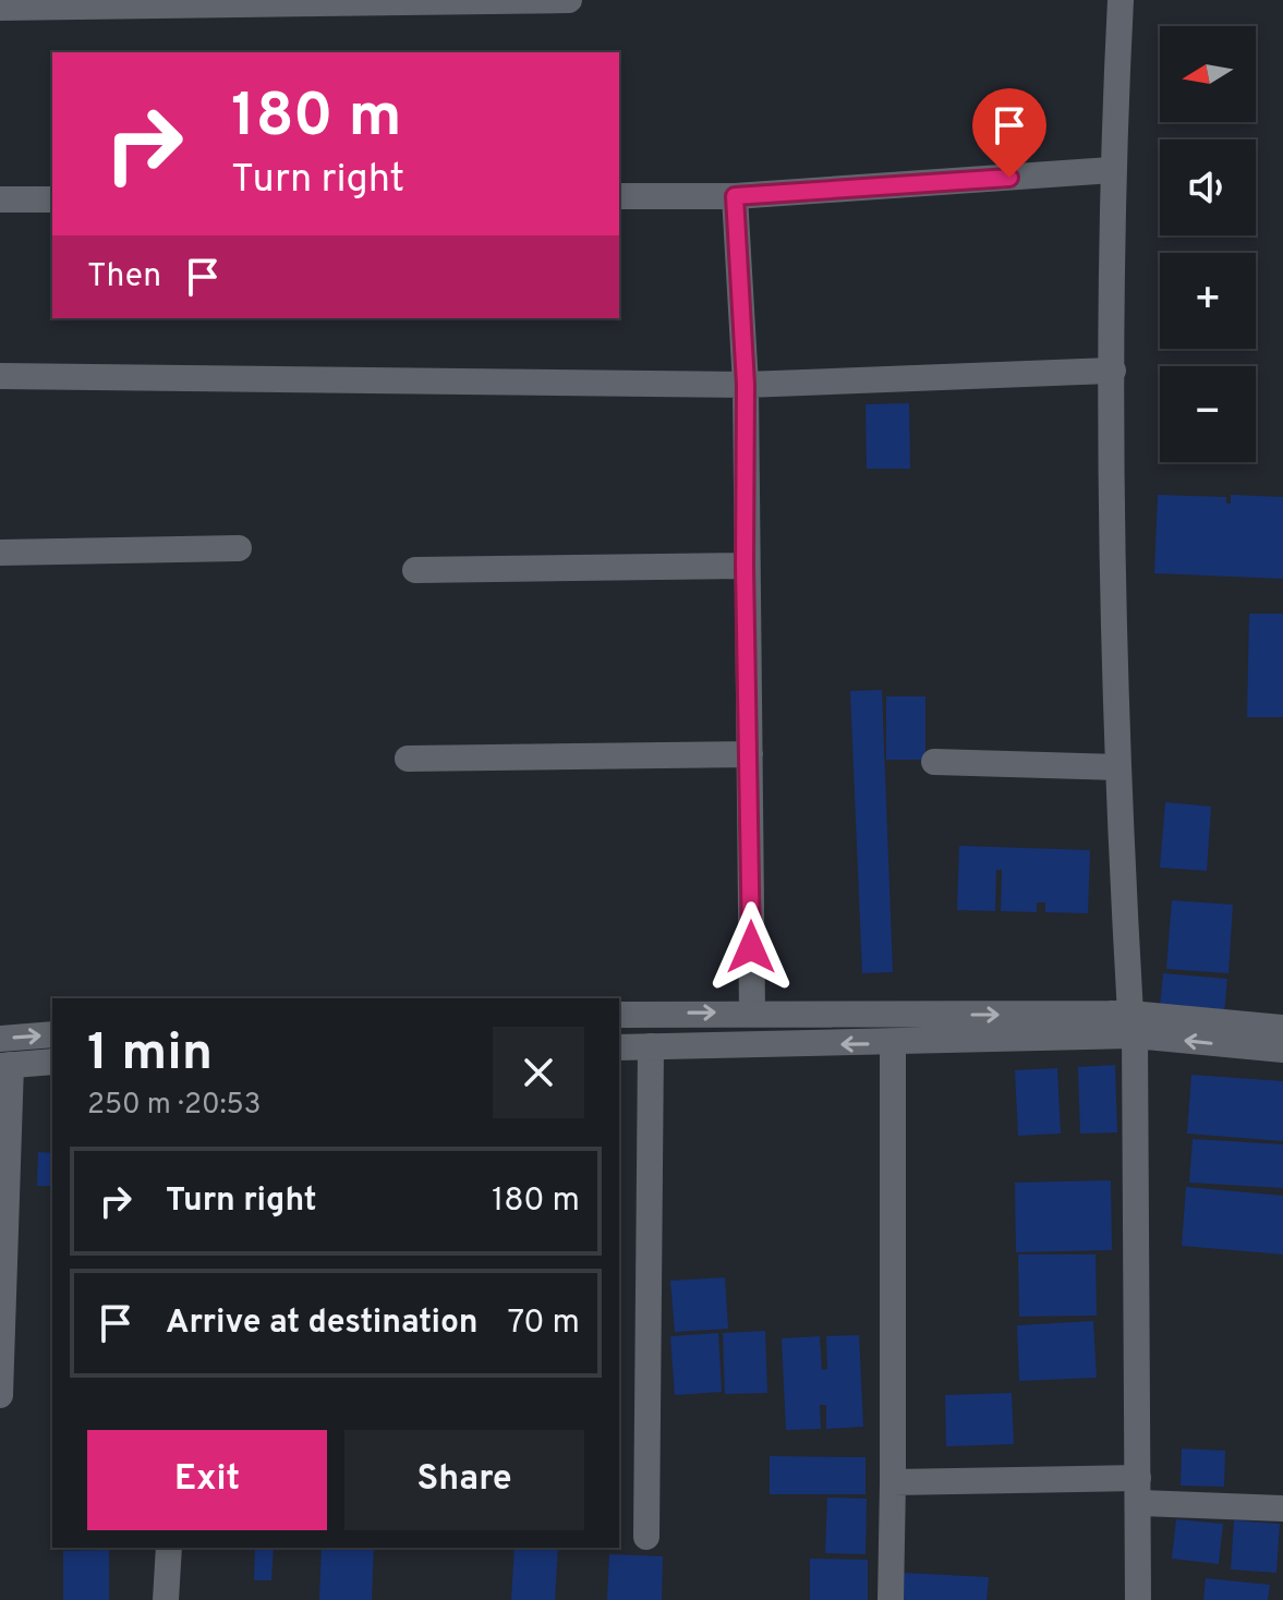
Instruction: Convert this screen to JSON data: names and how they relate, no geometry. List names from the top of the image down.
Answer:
{
  "north": "left",
  "page": {
    "map_buttons": ["+", "−"],
    "turn": ["180 m", "Turn right"],
    "then": "Then",
    "heading": ["1 min", "250 m · 20:53"],
    "list": [
      {
        "name": "Turn right",
        "value": "180 m"
      },
      {
        "name": "Arrive at destination",
        "value": "70 m"
      }
    ],
    "buttons": ["Exit", "Share"]
  }
}
